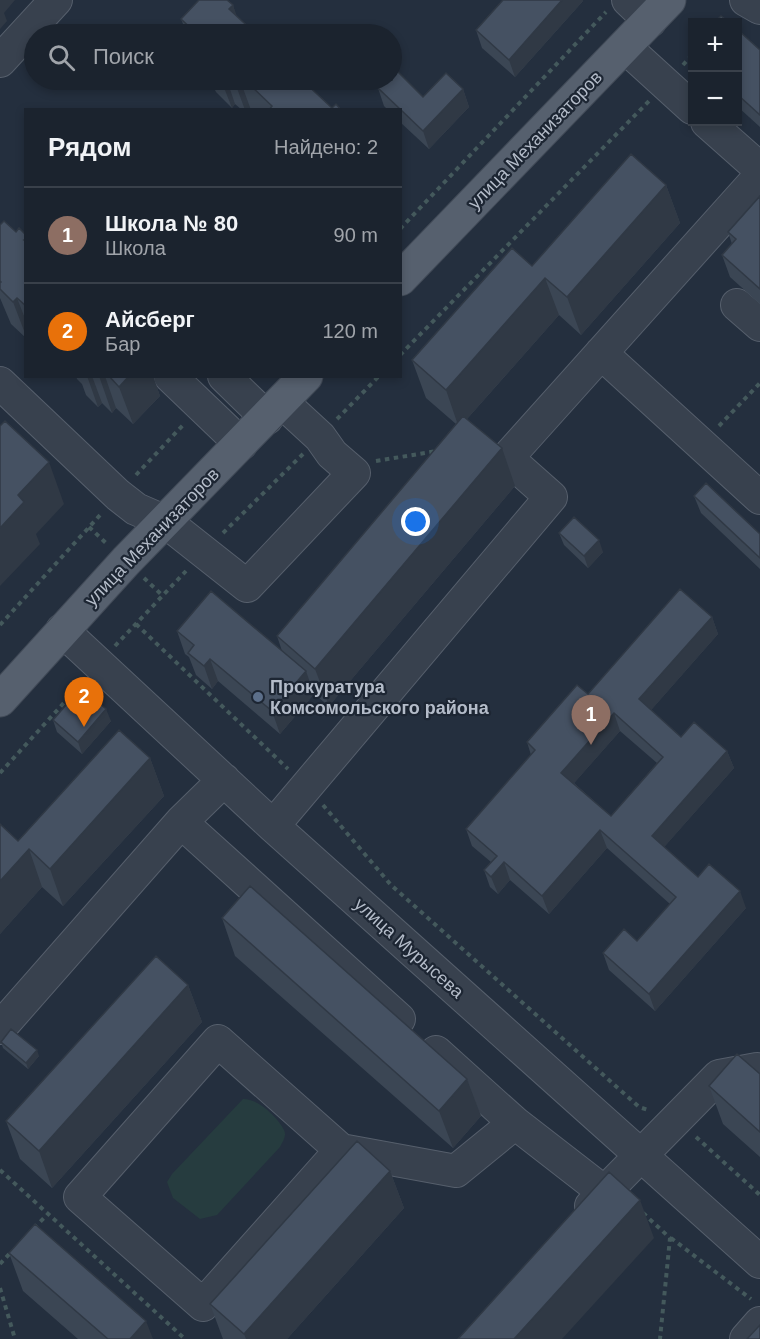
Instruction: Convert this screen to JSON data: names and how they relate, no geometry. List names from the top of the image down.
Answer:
{
  "streets": {
    "main road": ["улица Механизаторов"],
    "street": ["улица Мурысева"]
  },
  "crossings": [
    ["улица Механизаторов", "улица Мурысева"]
  ],
  "places": ["Прокуратура Комсомольского района"],
  "page": {
    "map_buttons": ["+", "−"],
    "search": "Поиск",
    "heading": ["Рядом", "Найдено: 2"],
    "list": [
      {
        "mark": "1",
        "name": "Школа № 80",
        "note": "Школа",
        "value": "90 m"
      },
      {
        "mark": "2",
        "name": "Айсберг",
        "note": "Бар",
        "value": "120 m"
      }
    ],
    "pins": ["2", "1"]
  }
}
